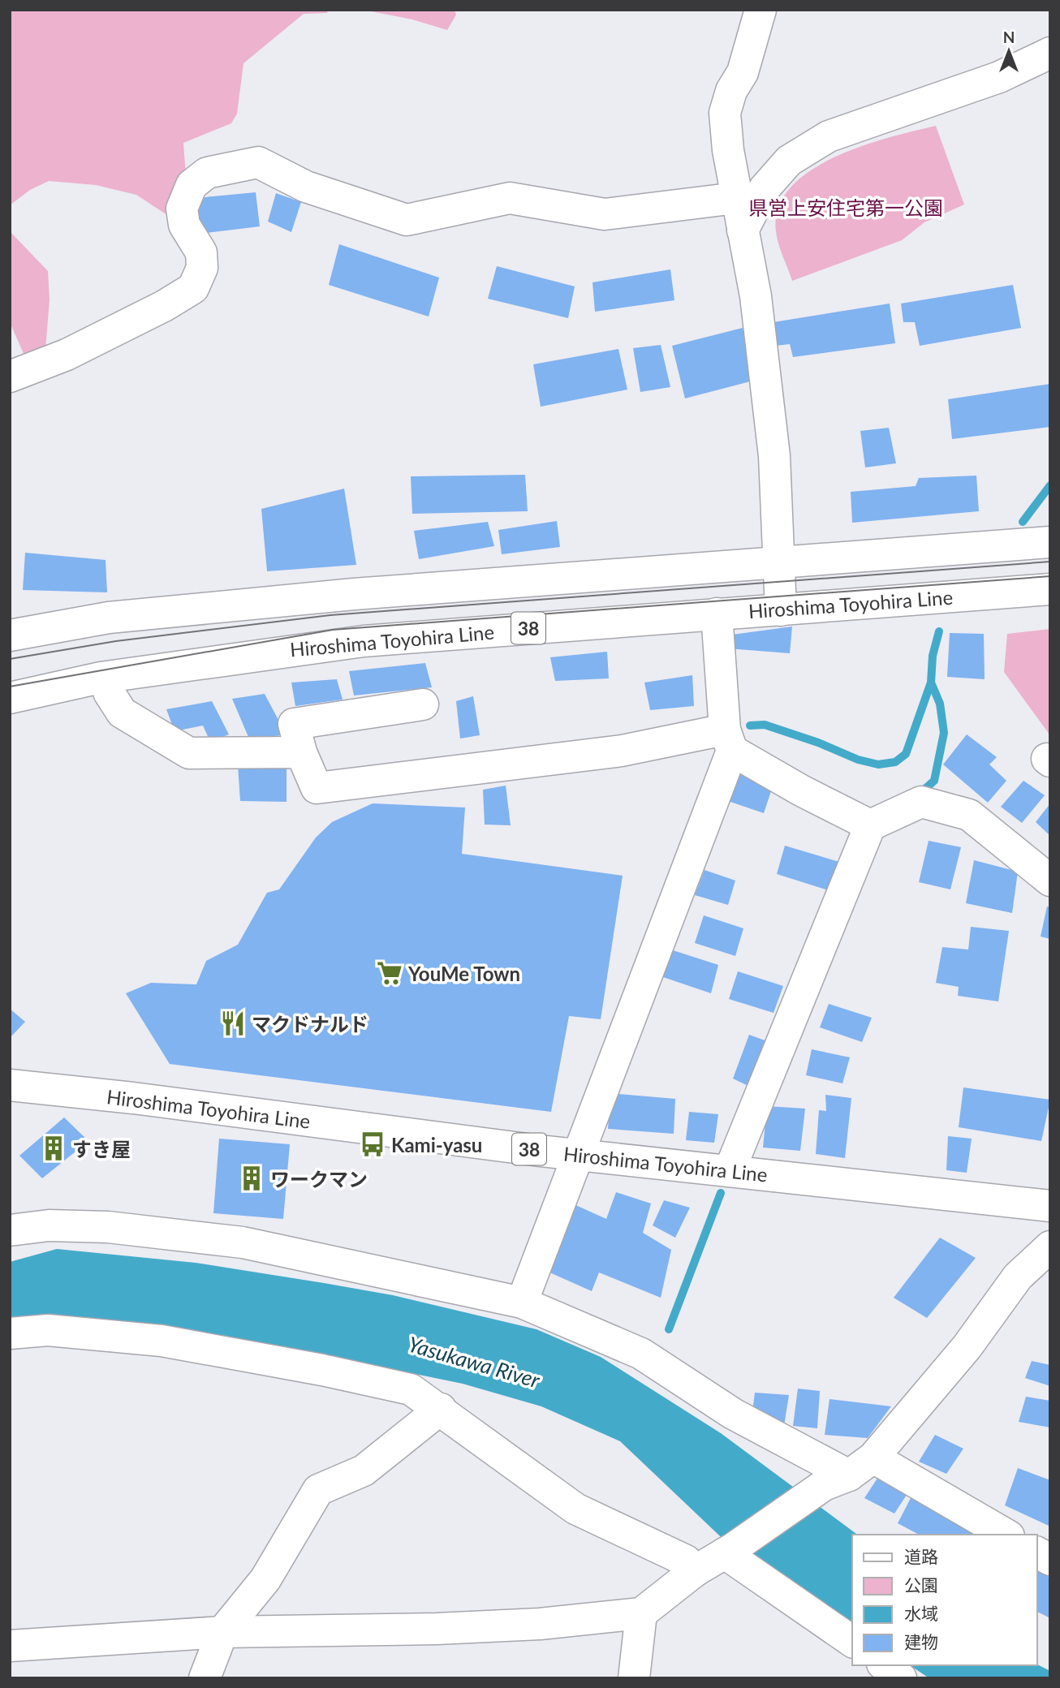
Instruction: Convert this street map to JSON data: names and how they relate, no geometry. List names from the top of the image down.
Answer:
{
  "streets": {
    "street": ["Hiroshima Toyohira Line", "38"]
  },
  "water": ["Yasukawa River"],
  "parks": ["県営上安住宅第一公園"],
  "places": {
    "supermarket": ["YouMe Town"],
    "restaurant": ["マクドナルド"],
    "bus stop": ["Kami-yasu"],
    "building": ["すき屋", "ワークマン"]
  },
  "legend": [
    "道路",
    "公園",
    "水域",
    "建物"
  ],
  "north": "top"
}
